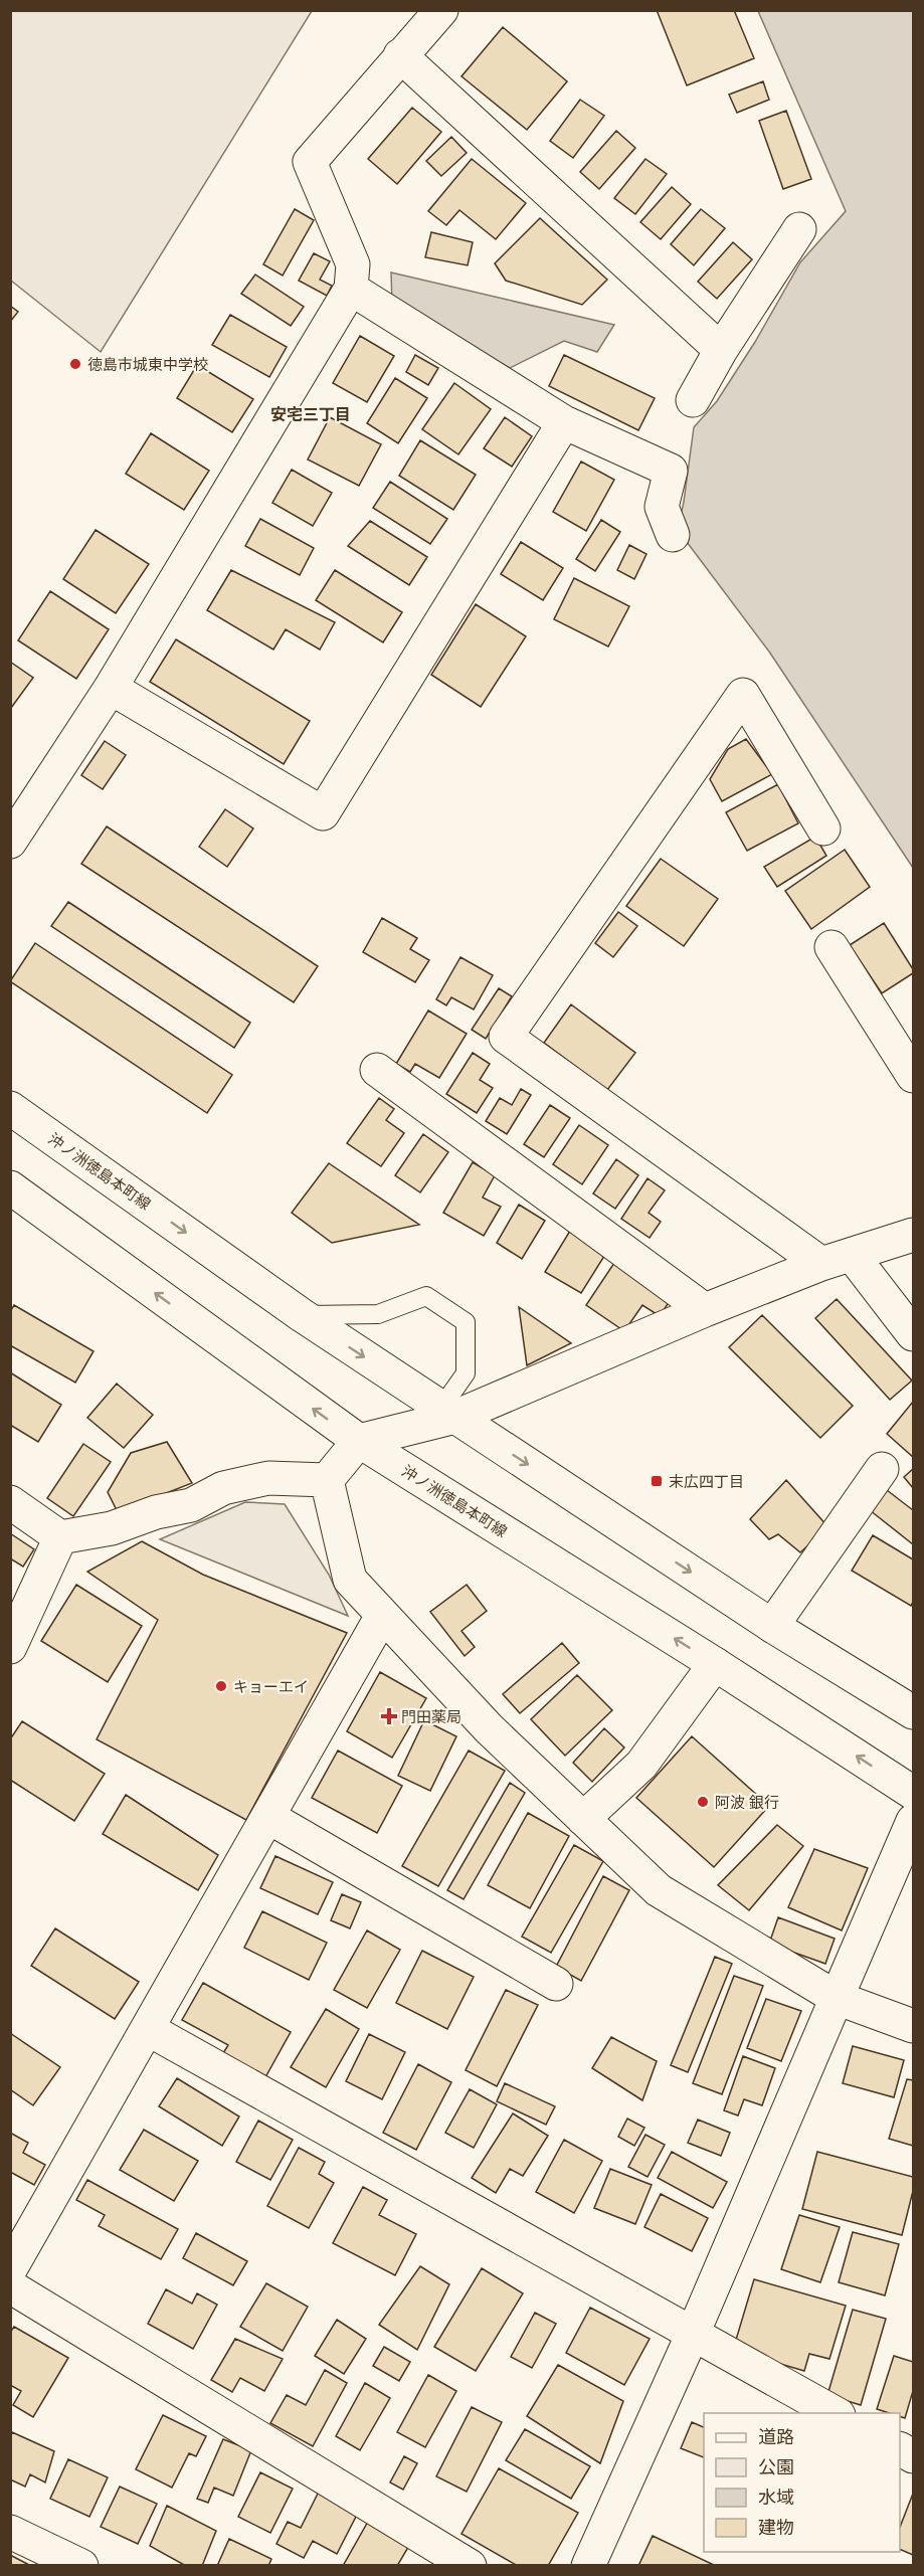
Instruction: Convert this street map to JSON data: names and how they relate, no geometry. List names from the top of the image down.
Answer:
{
  "streets": {
    "street": ["沖ノ洲徳島本町線"]
  },
  "districts": ["安宅三丁目"],
  "places": {
    "other": ["徳島市城東中学校", "キョーエイ", "阿波 銀行"],
    "transit": ["末広四丁目"],
    "health": ["門田薬局"]
  },
  "legend": [
    "道路",
    "公園",
    "水域",
    "建物"
  ]
}
